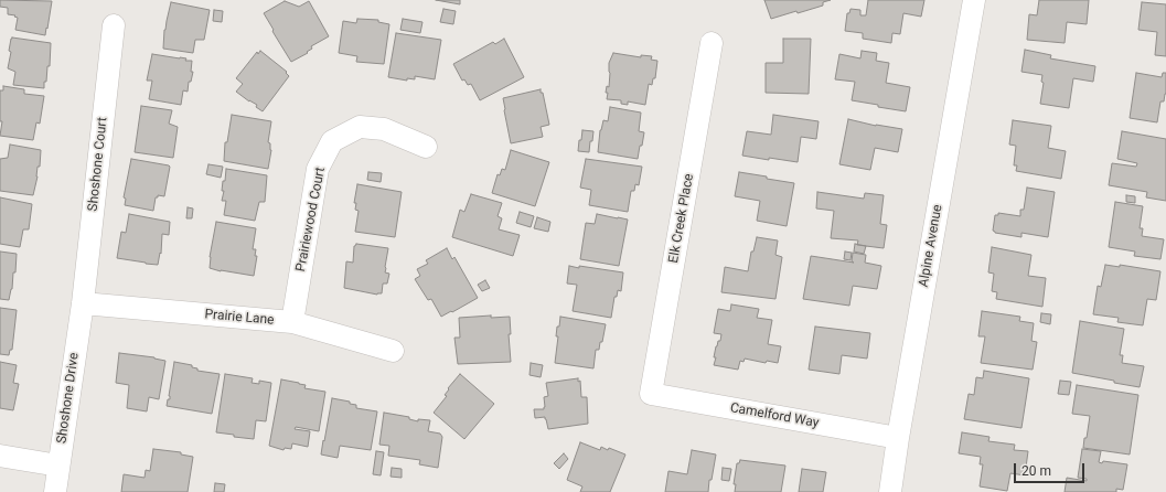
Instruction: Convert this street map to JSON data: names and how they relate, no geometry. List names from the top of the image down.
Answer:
{
  "streets": {
    "street": [
      "Shoshone Court",
      "Elk Creek Place",
      "Prairiewood Court",
      "Alpine Avenue",
      "Prairie Lane",
      "Shoshone Drive",
      "Camelford Way"
    ]
  },
  "crossings": [
    ["Shoshone Court", "Prairie Lane"],
    ["Shoshone Court", "Shoshone Drive"],
    ["Elk Creek Place", "Camelford Way"],
    ["Prairiewood Court", "Prairie Lane"],
    ["Alpine Avenue", "Camelford Way"],
    ["Prairie Lane", "Shoshone Drive"]
  ],
  "scale_bar": "20 m"
}
